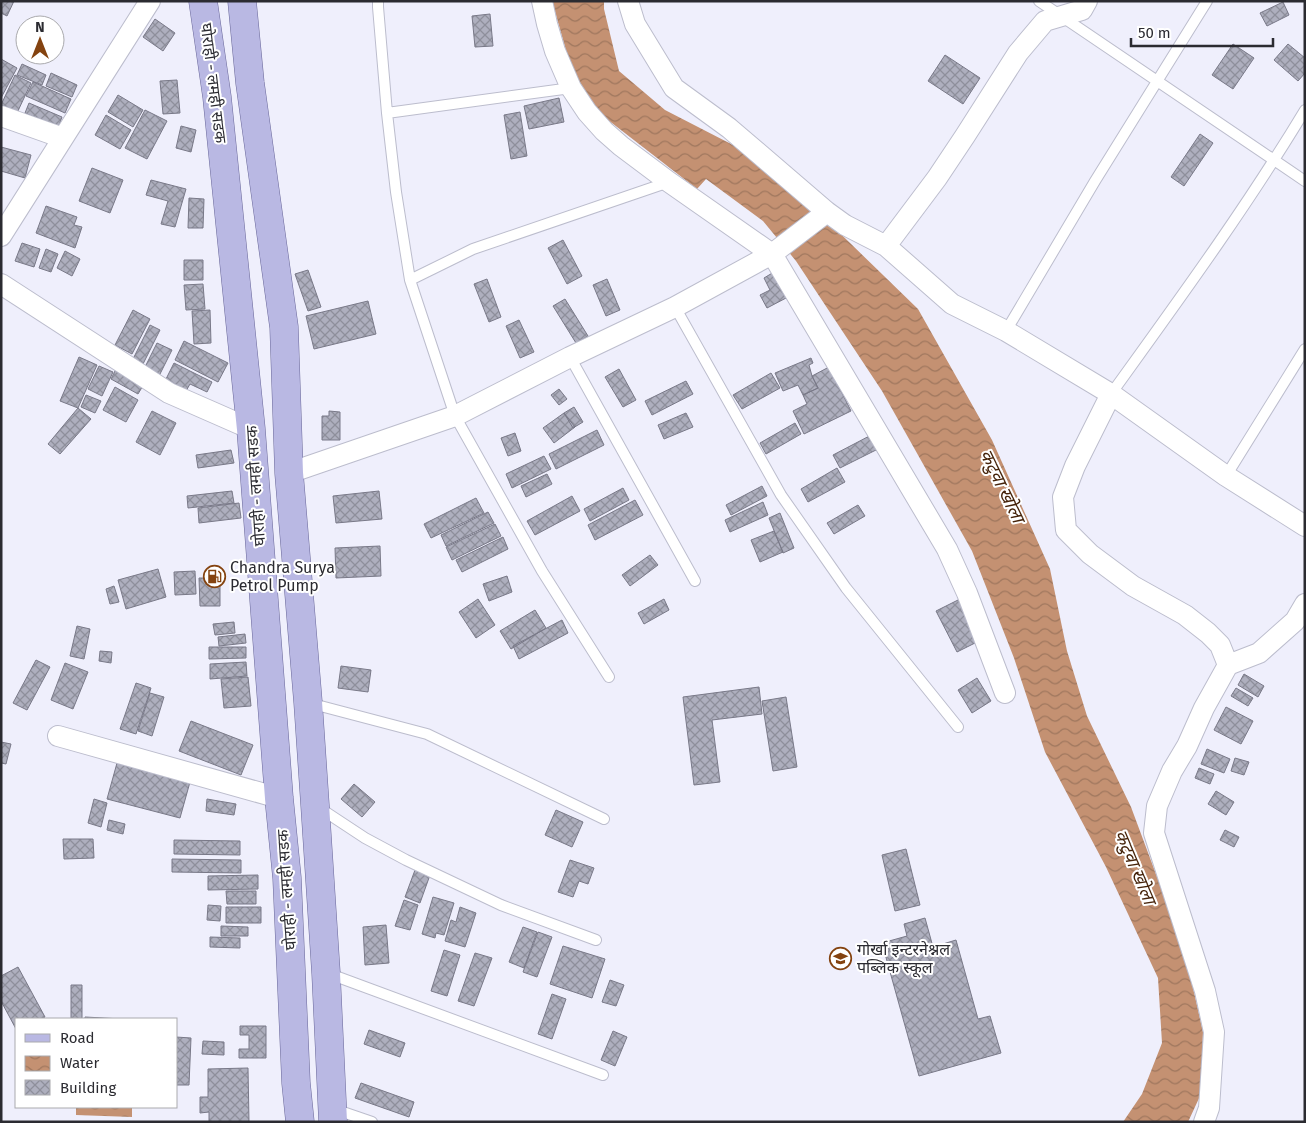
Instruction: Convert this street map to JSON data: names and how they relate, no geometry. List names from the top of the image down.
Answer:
{
  "streets": {
    "main road": ["घोराही - लमही सडक"]
  },
  "water": ["कटुवा खोला"],
  "places": {
    "fuel station": ["Chandra Surya Petrol Pump"],
    "school or university": ["गोर्खा इन्टरनेश्नल पब्लिक स्कूल"]
  },
  "legend": ["Road", "Water", "Building"],
  "scale_bar": "50 m",
  "north": "top"
}
